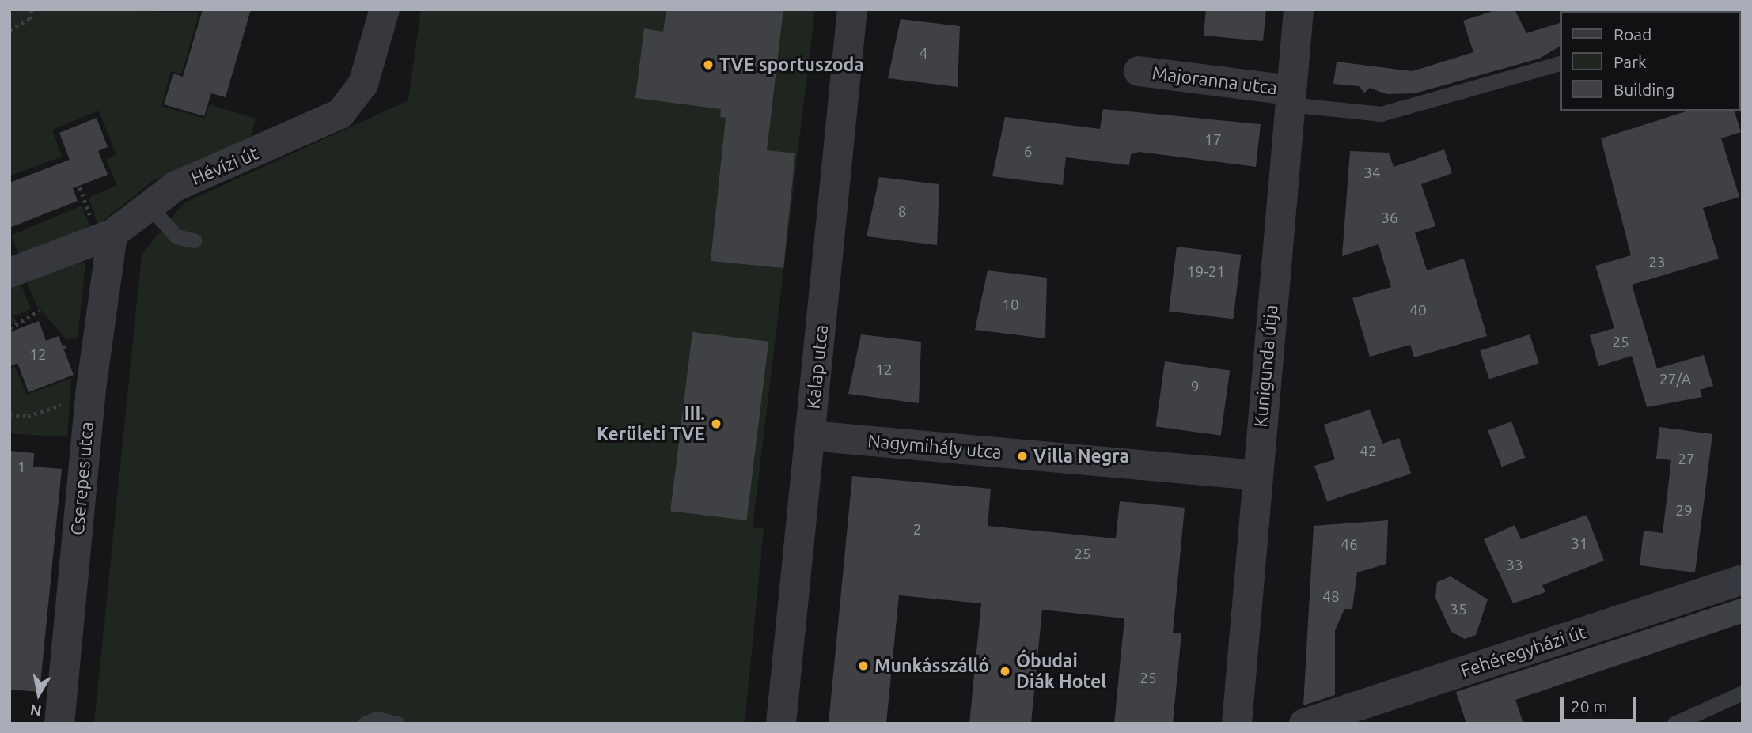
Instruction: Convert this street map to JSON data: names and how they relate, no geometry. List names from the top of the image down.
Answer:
{
  "streets": {
    "street": [
      "Majoranna utca",
      "Hévízi út",
      "Kunigunda útja",
      "Kalap utca",
      "Nagymihály utca",
      "Cserepes utca",
      "Fehéregyházi út"
    ]
  },
  "crossings": [
    ["Majoranna utca", "Kunigunda útja"],
    ["Hévízi út", "Cserepes utca"],
    ["Kunigunda útja", "Nagymihály utca"],
    ["Kalap utca", "Nagymihály utca"]
  ],
  "places": [
    "TVE sportuszoda",
    "III. Kerületi TVE",
    "Villa Negra",
    "Munkásszálló",
    "Óbudai Diák Hotel"
  ],
  "house_numbers": [
    "4",
    "17",
    "6",
    "34",
    "8",
    "36",
    "23",
    "19-21",
    "10",
    "40",
    "25",
    "12",
    "12",
    "27/A",
    "9",
    "42",
    "27",
    "1",
    "29",
    "2",
    "31",
    "46",
    "25",
    "33",
    "48",
    "35",
    "25"
  ],
  "legend": ["Road", "Park", "Building"],
  "scale_bar": "20 m",
  "north": "bottom"
}
